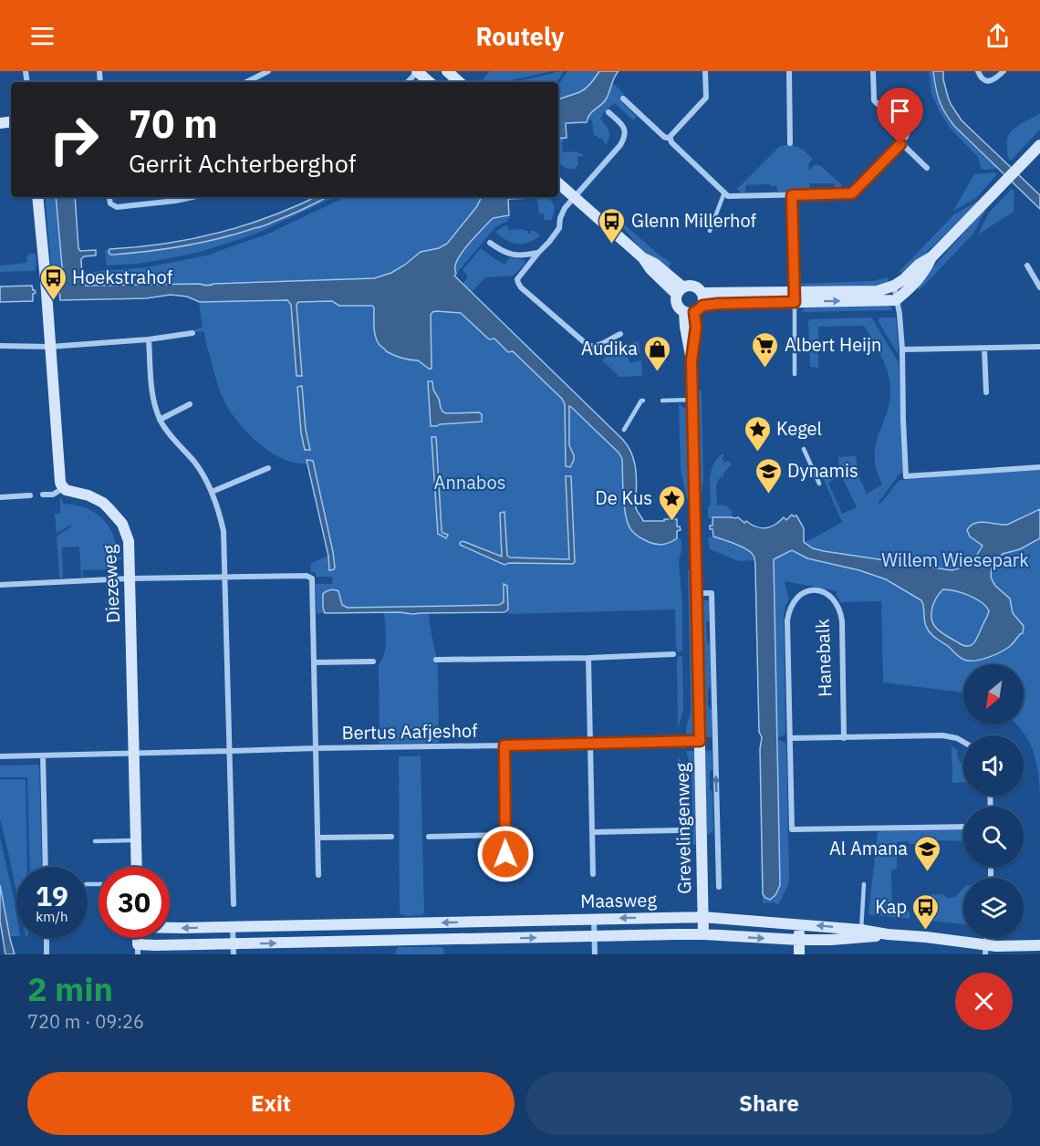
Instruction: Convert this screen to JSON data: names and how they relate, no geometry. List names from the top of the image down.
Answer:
{
  "streets": {
    "street": [
      "Diezeweg",
      "Hanebalk",
      "Bertus Aafjeshof",
      "Grevelingenweg",
      "Maasweg"
    ]
  },
  "crossings": [
    ["Diezeweg", "Bertus Aafjeshof"],
    ["Bertus Aafjeshof", "Grevelingenweg"],
    ["Grevelingenweg", "Maasweg"]
  ],
  "parks": ["Annabos", "Willem Wiesepark"],
  "places": {
    "bus stop": ["Glenn Millerhof", "Hoekstrahof", "Kap"],
    "supermarket": ["Albert Heijn"],
    "shop": ["Audika"],
    "place": ["Kegel", "De Kus"],
    "school or university": ["Dynamis", "Al Amana"]
  },
  "north": "bottom left",
  "page": {
    "header": "Routely",
    "turn": ["70 m", "Gerrit Achterberghof"],
    "speed": "19 km/h",
    "limit": "30",
    "heading": ["2 min", "720 m · 09:26"],
    "buttons": ["Exit", "Share"]
  }
}
